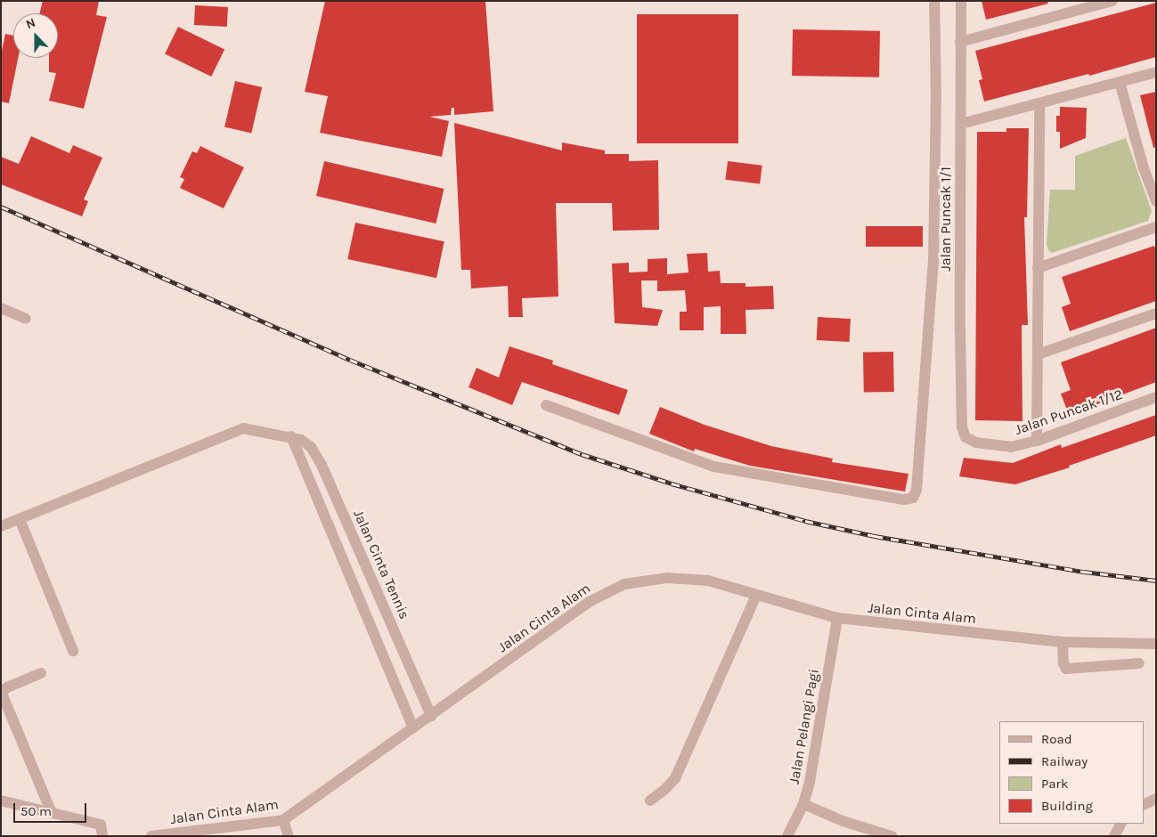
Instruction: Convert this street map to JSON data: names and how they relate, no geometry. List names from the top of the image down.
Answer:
{
  "streets": {
    "street": [
      "Jalan Puncak 1/1",
      "Jalan Puncak 1/12",
      "Jalan Cinta Tennis",
      "Jalan Cinta Alam",
      "Jalan Pelangi Pagi"
    ]
  },
  "crossings": [
    ["Jalan Puncak 1/1", "Jalan Puncak 1/12"],
    ["Jalan Cinta Tennis", "Jalan Cinta Alam"],
    ["Jalan Cinta Alam", "Jalan Pelangi Pagi"]
  ],
  "legend": [
    "Road",
    "Railway",
    "Park",
    "Building"
  ],
  "scale_bar": "50 m",
  "north": "top"
}
